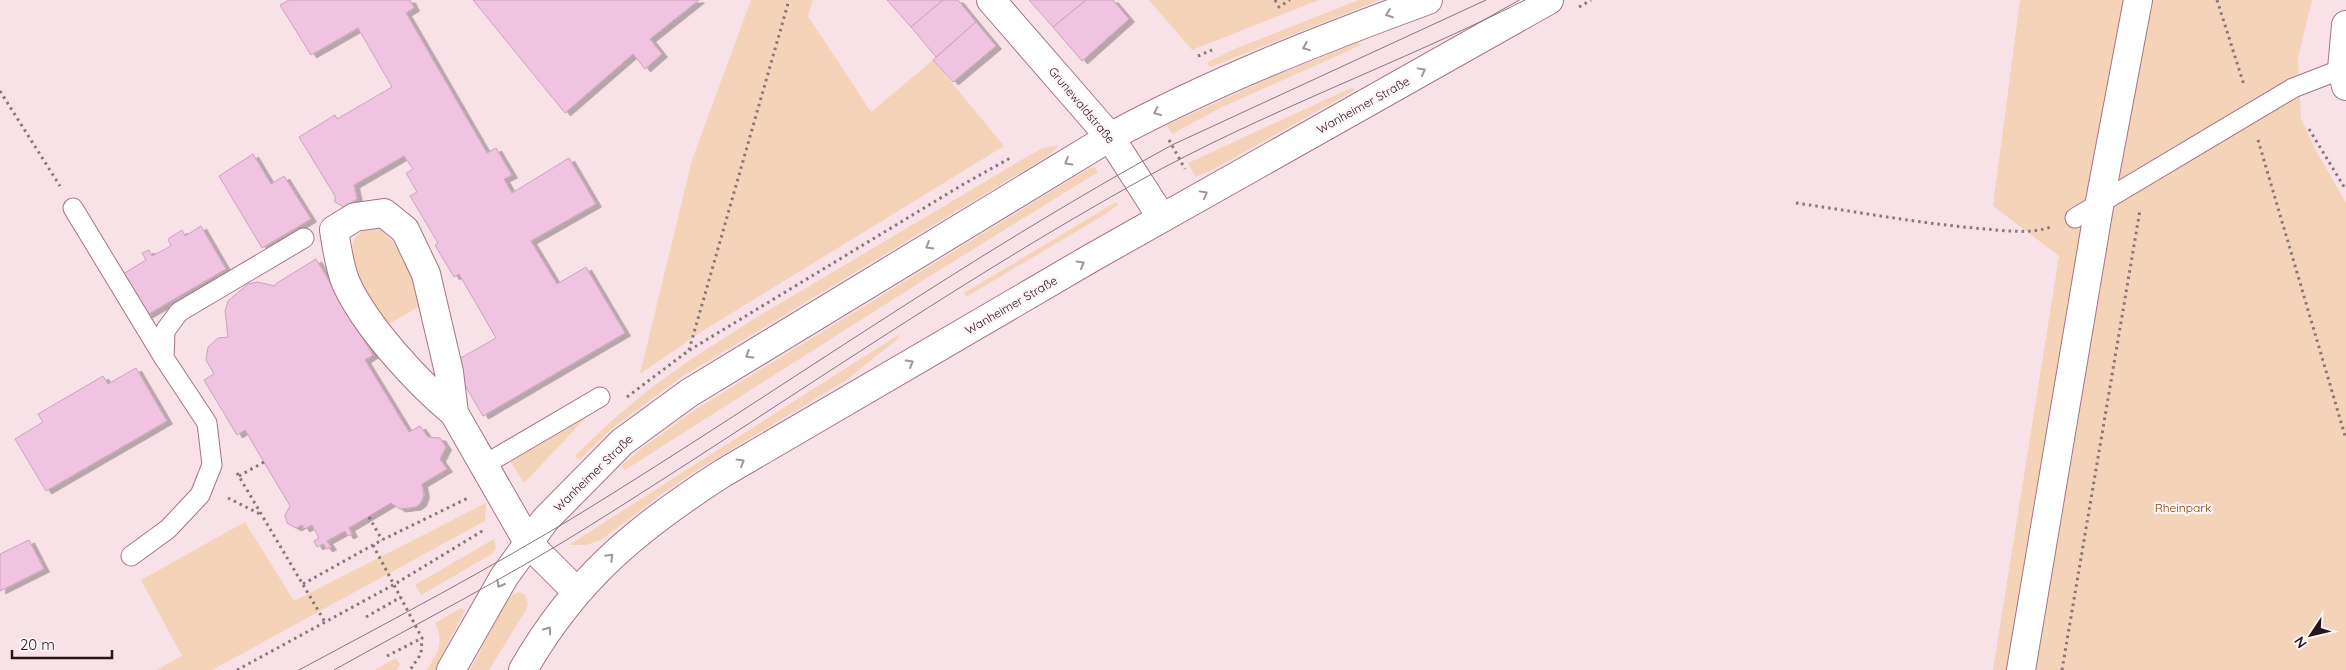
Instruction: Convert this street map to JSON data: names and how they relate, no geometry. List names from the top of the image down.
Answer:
{
  "streets": {
    "street": ["Grunewaldstraße", "Wanheimer Straße"]
  },
  "crossings": [
    ["Grunewaldstraße", "Wanheimer Straße"]
  ],
  "parks": ["Rheinpark"],
  "scale_bar": "20 m",
  "north": "bottom left"
}
